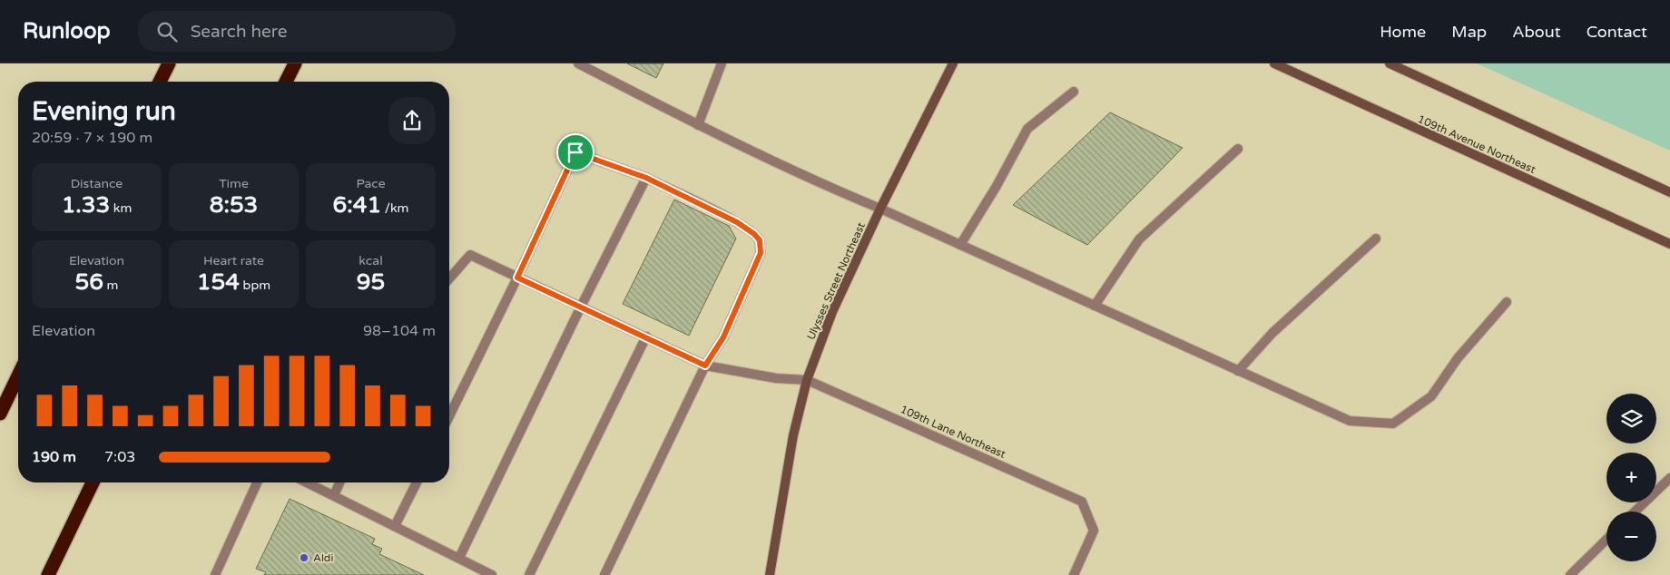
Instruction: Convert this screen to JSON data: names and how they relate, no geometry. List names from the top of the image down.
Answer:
{
  "streets": {
    "main road": ["109th Avenue Northeast", "Ulysses Street Northeast"],
    "street": ["109th Lane Northeast"]
  },
  "crossings": [
    ["Ulysses Street Northeast", "109th Lane Northeast"]
  ],
  "places": ["Aldi"],
  "page": {
    "header": "Runloop",
    "search": "Search here",
    "nav": [
      "Home",
      "Map",
      "About",
      "Contact"
    ],
    "heading": ["Evening run", "20:59 · 7 × 190 m"],
    "stats": [
      ["Distance", "1.33 km"],
      ["Time", "8:53"],
      ["Pace", "6:41 /km"],
      ["Elevation", "56 m"],
      ["Heart rate", "154 bpm"],
      ["kcal", "95"]
    ],
    "chart": ["Elevation", "98–104 m"],
    "map_buttons": ["+", "−"],
    "list": [
      {
        "name": "190 m",
        "note": "7:03"
      }
    ]
  }
}
